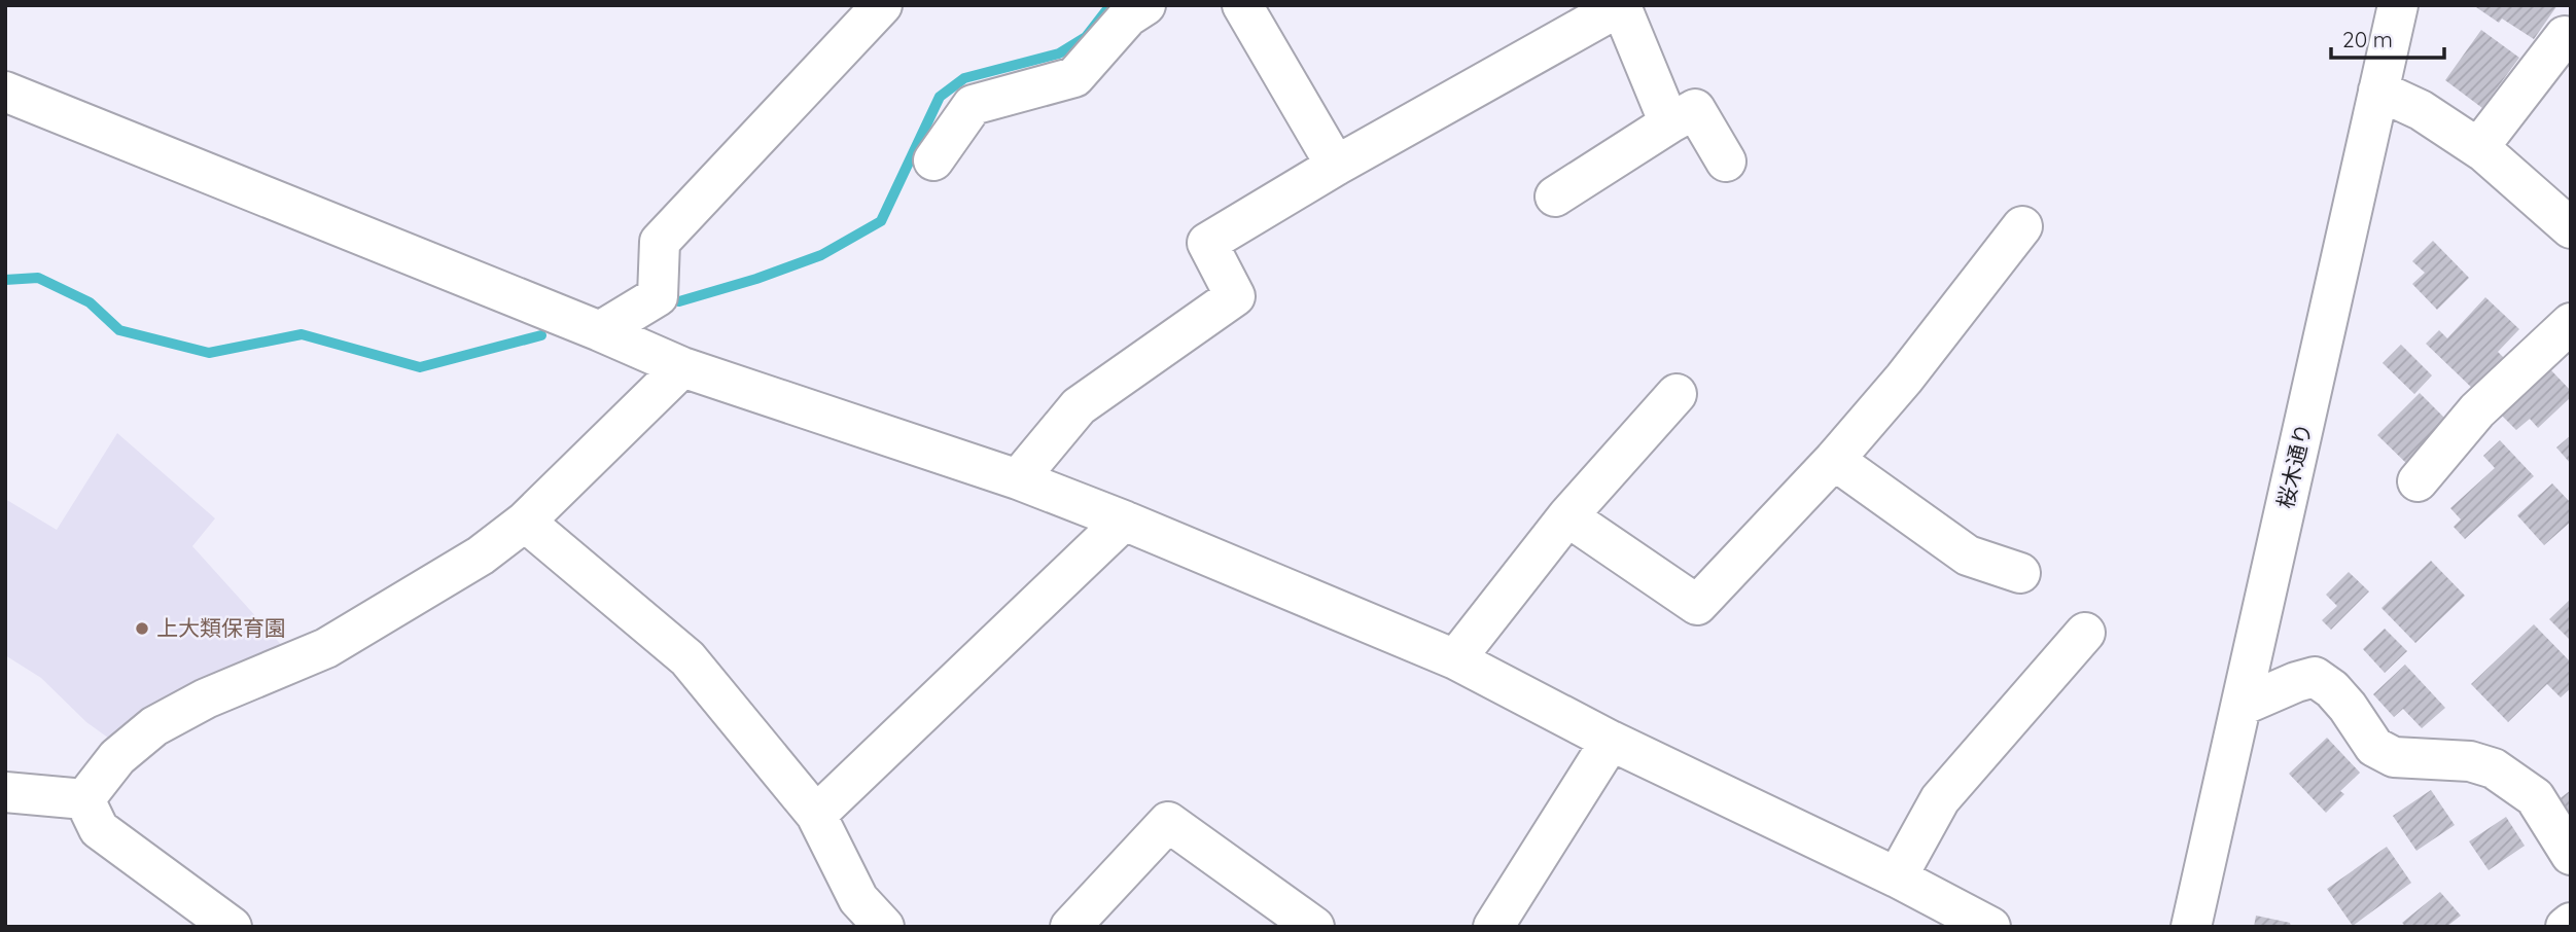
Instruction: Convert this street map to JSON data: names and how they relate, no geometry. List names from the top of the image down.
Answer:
{
  "streets": {
    "street": ["桜木通り"]
  },
  "places": ["上大類保育園"],
  "scale_bar": "20 m"
}
